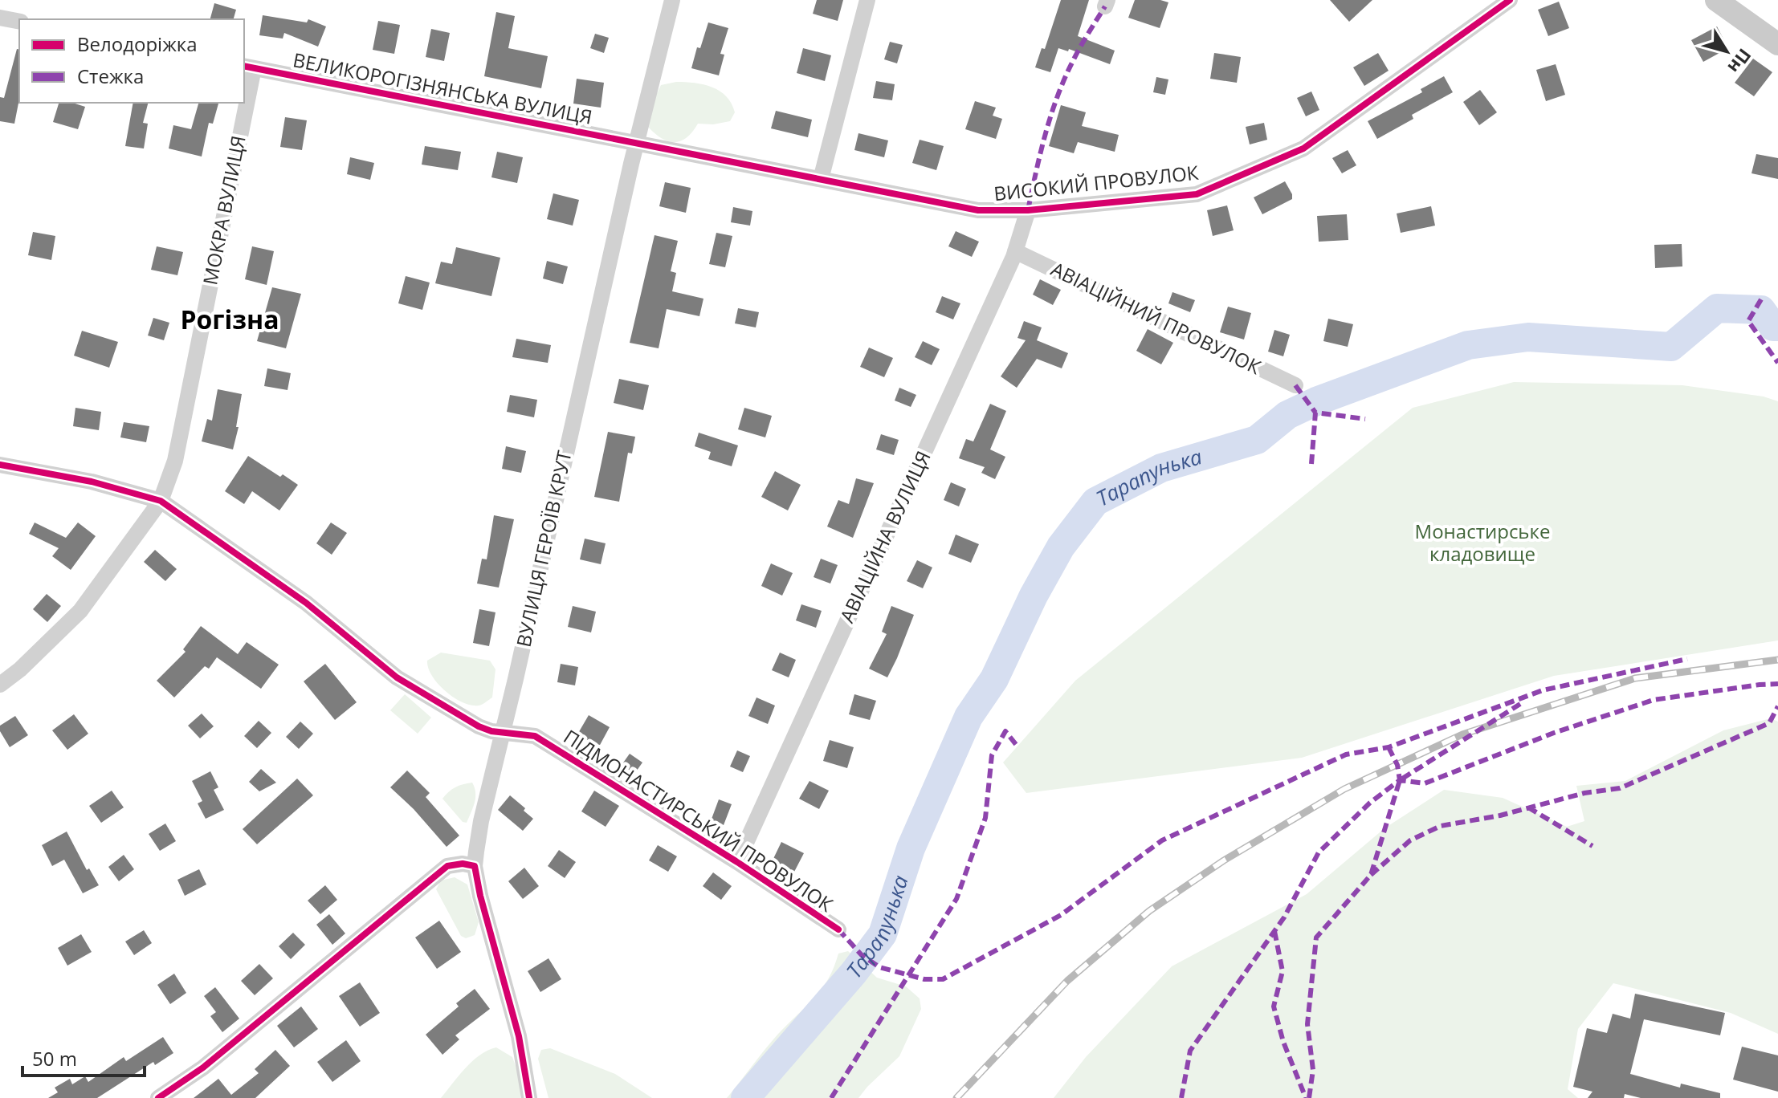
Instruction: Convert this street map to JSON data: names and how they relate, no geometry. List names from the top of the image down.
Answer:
{
  "streets": {
    "street": [
      "ВЕЛИКОРОГІЗНЯНСЬКА ВУЛИЦЯ",
      "ВИСОКИЙ ПРОВУЛОК",
      "МОКРА ВУЛИЦЯ",
      "АВІАЦІЙНИЙ ПРОВУЛОК",
      "АВІАЦІЙНА ВУЛИЦЯ",
      "ВУЛИЦЯ ГЕРОЇВ КРУТ",
      "ПІДМОНАСТИРСЬКИЙ ПРОВУЛОК"
    ]
  },
  "crossings": [
    ["ВЕЛИКОРОГІЗНЯНСЬКА ВУЛИЦЯ", "ВИСОКИЙ ПРОВУЛОК"],
    ["ВЕЛИКОРОГІЗНЯНСЬКА ВУЛИЦЯ", "МОКРА ВУЛИЦЯ"],
    ["ВЕЛИКОРОГІЗНЯНСЬКА ВУЛИЦЯ", "ВУЛИЦЯ ГЕРОЇВ КРУТ"],
    ["ВИСОКИЙ ПРОВУЛОК", "АВІАЦІЙНА ВУЛИЦЯ"],
    ["ВИСОКИЙ ПРОВУЛОК", "ВУЛИЦЯ ГЕРОЇВ КРУТ"],
    ["МОКРА ВУЛИЦЯ", "ПІДМОНАСТИРСЬКИЙ ПРОВУЛОК"],
    ["АВІАЦІЙНИЙ ПРОВУЛОК", "АВІАЦІЙНА ВУЛИЦЯ"],
    ["АВІАЦІЙНА ВУЛИЦЯ", "ПІДМОНАСТИРСЬКИЙ ПРОВУЛОК"],
    ["ВУЛИЦЯ ГЕРОЇВ КРУТ", "ПІДМОНАСТИРСЬКИЙ ПРОВУЛОК"]
  ],
  "districts": ["Рогізна"],
  "water": ["Тарапунька"],
  "parks": ["Монастирське кладовище"],
  "legend": ["Велодоріжка", "Стежка"],
  "scale_bar": "50 m",
  "north": "bottom right"
}
